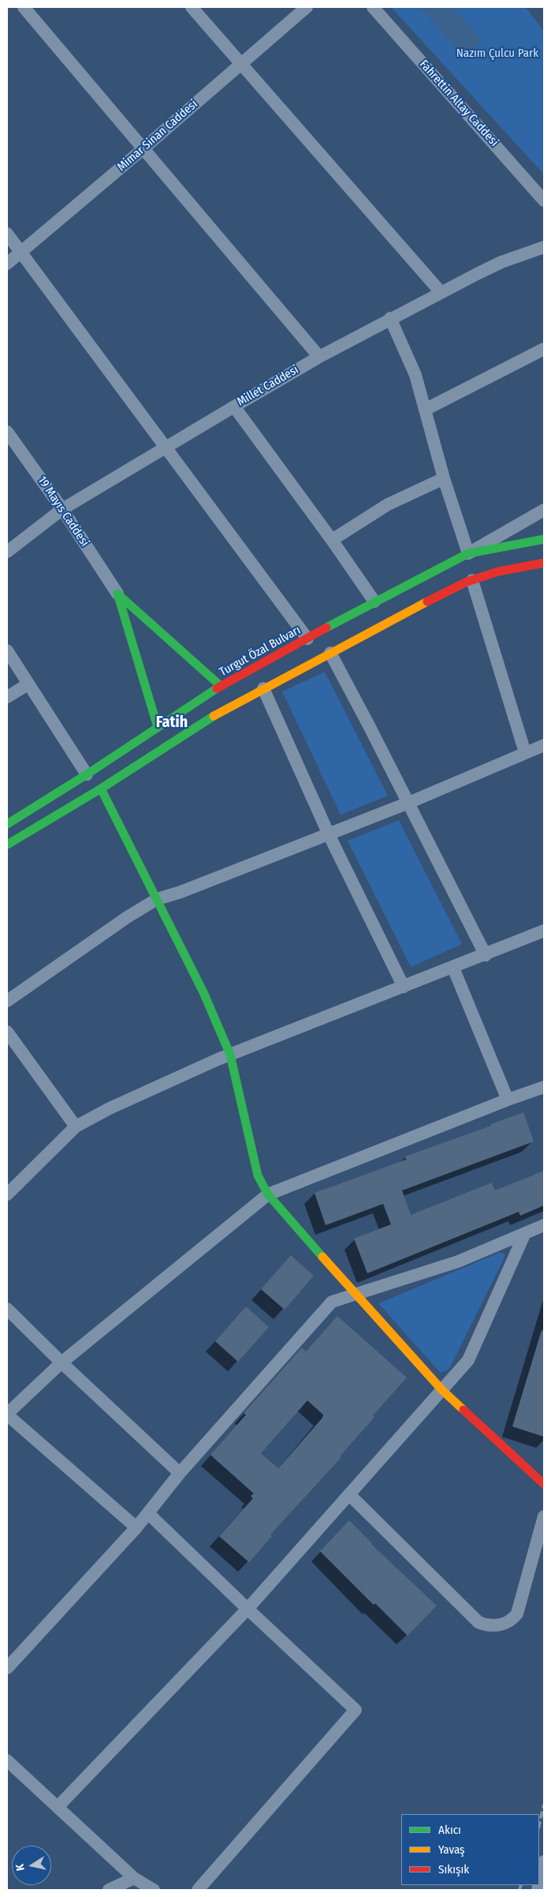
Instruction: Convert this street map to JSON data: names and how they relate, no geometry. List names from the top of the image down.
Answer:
{
  "streets": {
    "main road": ["Turgut Özal Bulvarı"],
    "street": [
      "Fahrettin Altay Caddesi",
      "Mimar Sinan Caddesi",
      "Millet Caddesi",
      "19 Mayıs Caddesi"
    ]
  },
  "crossings": [
    ["Millet Caddesi", "19 Mayıs Caddesi"]
  ],
  "districts": ["Fatih"],
  "parks": ["Nazım Çulcu Park"],
  "legend": ["Akıcı", "Yavaş", "Sıkışık"],
  "north": "left"
}
